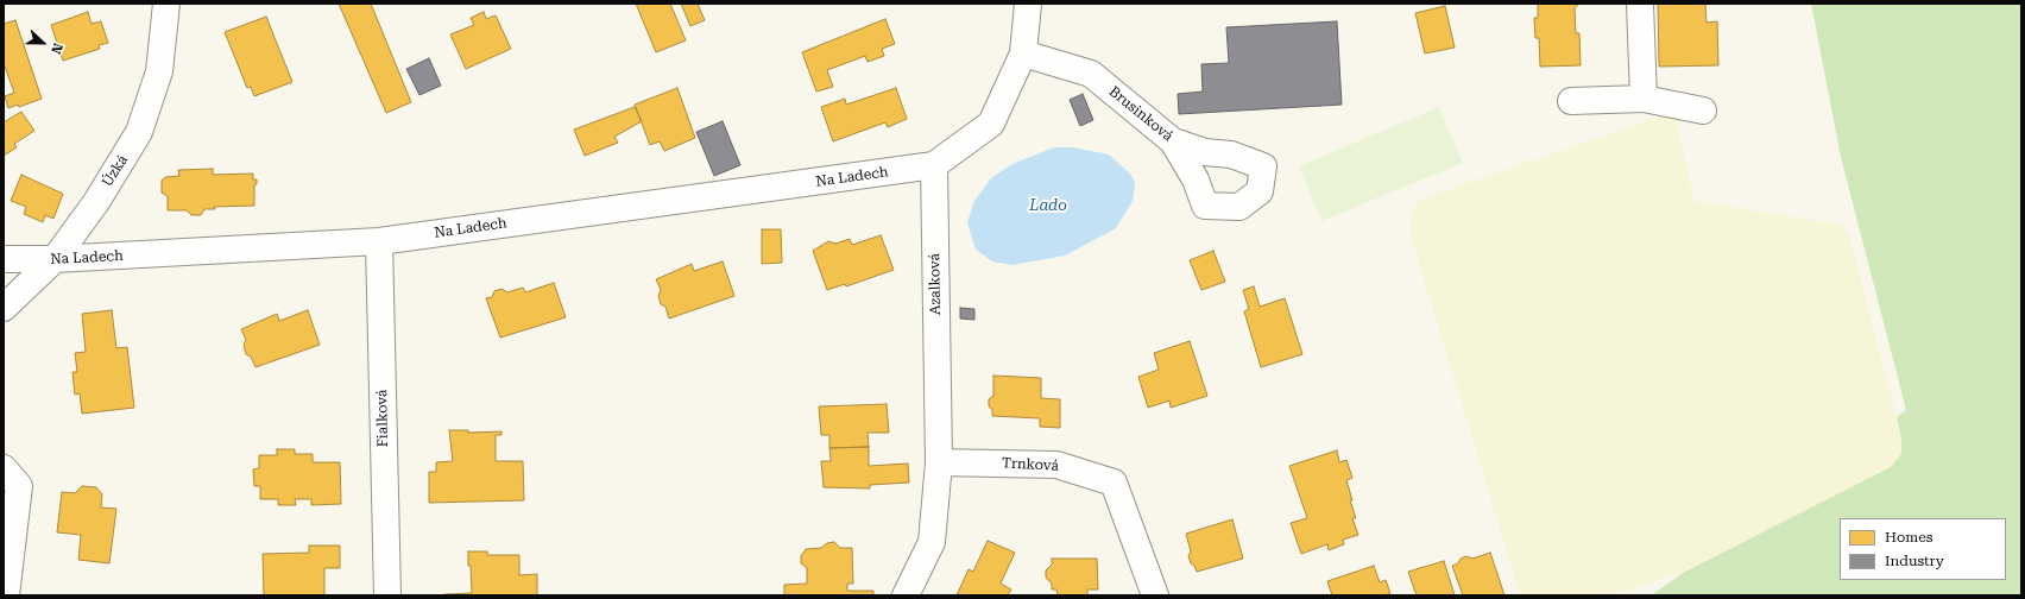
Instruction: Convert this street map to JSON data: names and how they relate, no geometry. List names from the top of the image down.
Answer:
{
  "streets": {
    "street": [
      "Brusinková",
      "Úzká",
      "Na Ladech",
      "Azalková",
      "Fialková",
      "Trnková"
    ]
  },
  "crossings": [
    ["Úzká", "Na Ladech"],
    ["Na Ladech", "Azalková"],
    ["Na Ladech", "Fialková"],
    ["Azalková", "Trnková"]
  ],
  "water": ["Lado"],
  "legend": ["Homes", "Industry"],
  "north": "right"
}
